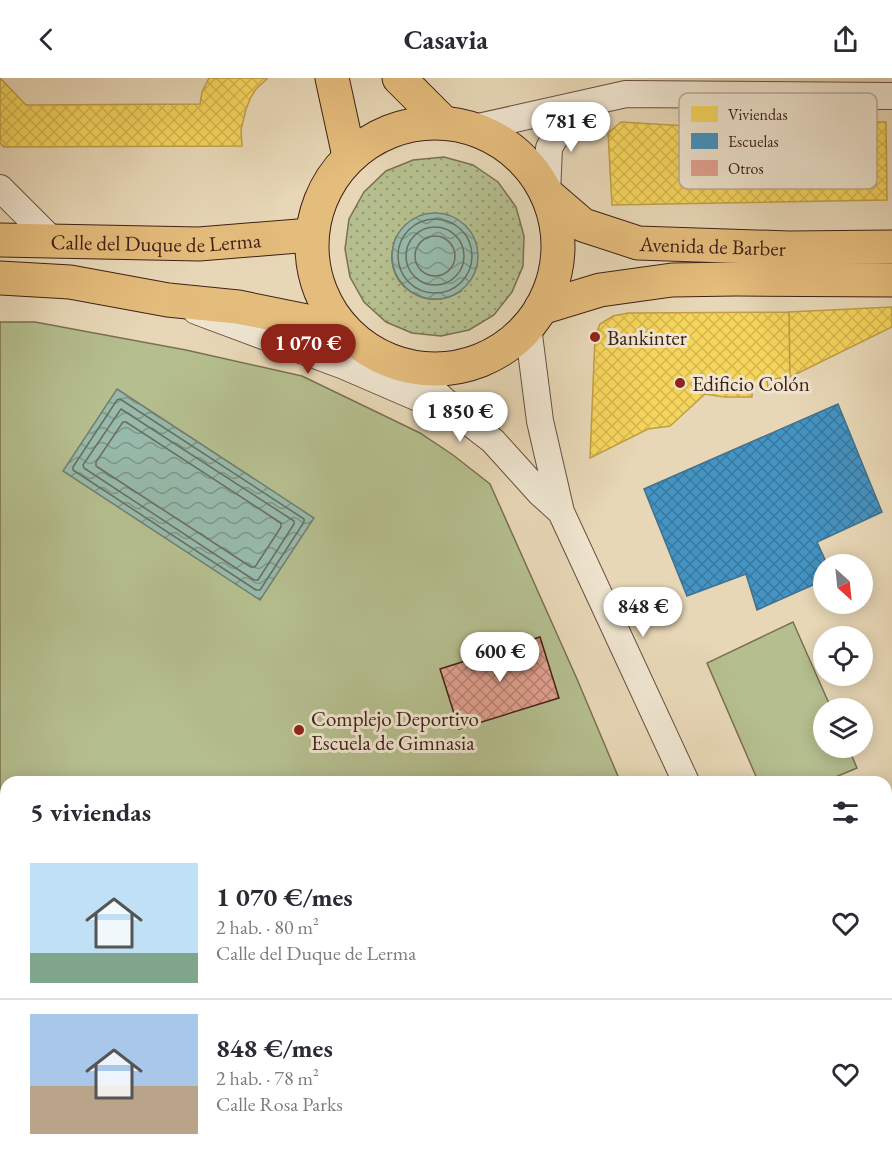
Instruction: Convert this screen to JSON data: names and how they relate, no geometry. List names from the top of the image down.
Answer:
{
  "streets": {
    "main road": ["Calle del Duque de Lerma", "Avenida de Barber"]
  },
  "places": ["Bankinter", "Edificio Colón", "Complejo Deportivo Escuela de Gimnasia"],
  "legend": ["Viviendas", "Escuelas", "Otros"],
  "north": "bottom right",
  "page": {
    "header": "Casavia",
    "price": [
      "781 €",
      "1 070 €",
      "1 850 €",
      "848 €",
      "600 €"
    ],
    "heading": "5 viviendas",
    "list": [
      {
        "name": "1 070 €/mes",
        "note": "2 hab. · 80 m² · Calle del Duque de Lerma"
      },
      {
        "name": "848 €/mes",
        "note": "2 hab. · 78 m² · Calle Rosa Parks"
      }
    ]
  }
}
